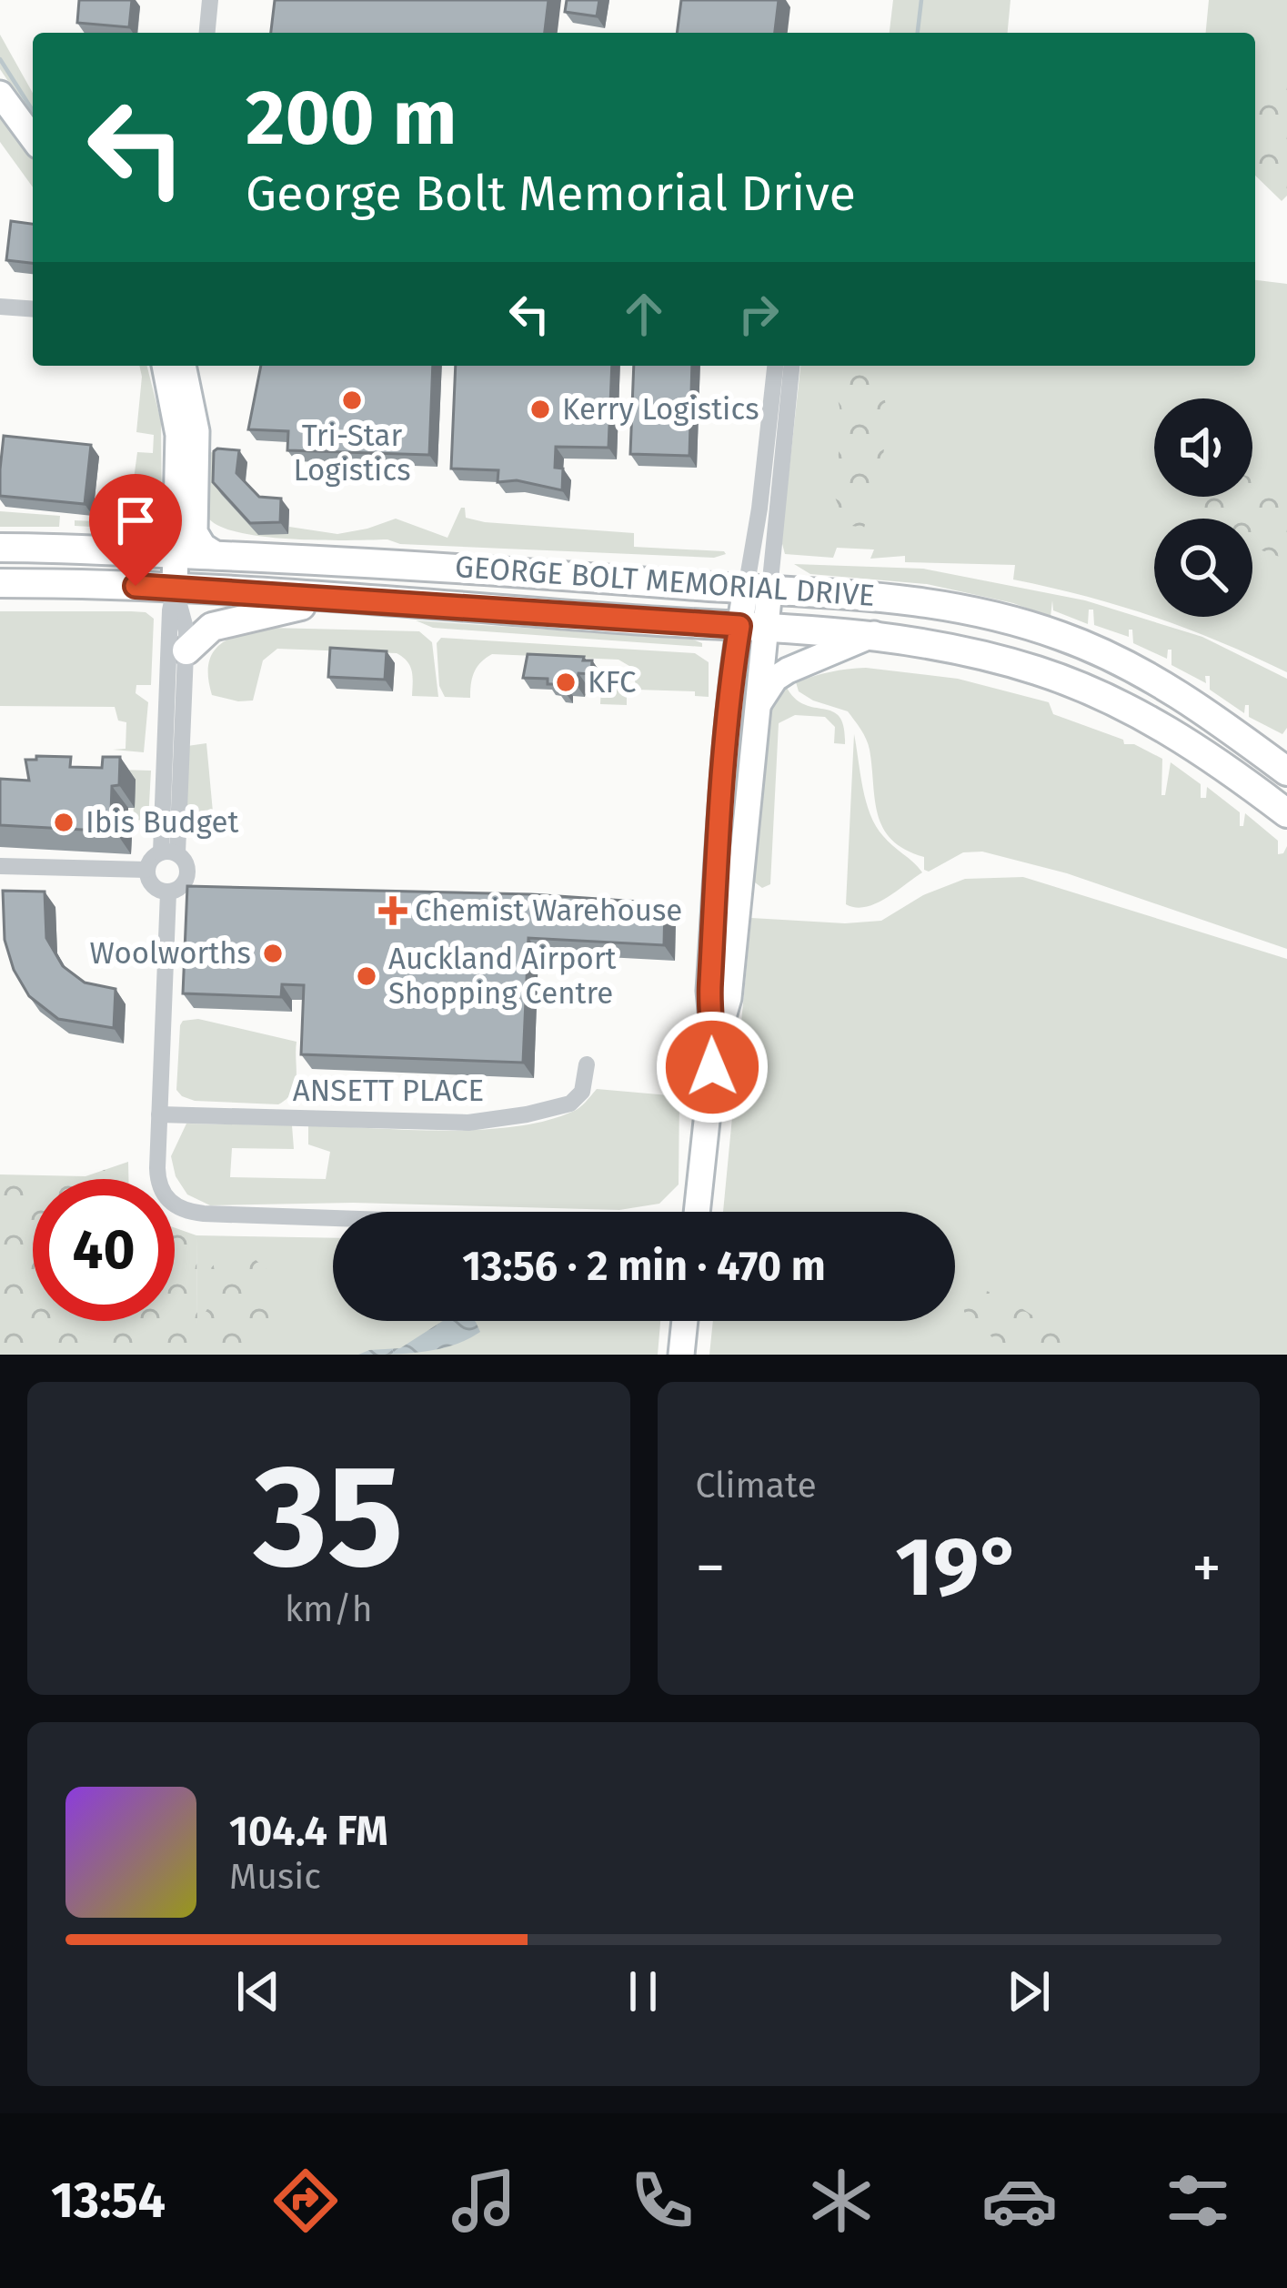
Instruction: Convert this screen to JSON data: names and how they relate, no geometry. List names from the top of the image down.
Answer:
{
  "streets": {
    "main road": ["GEORGE BOLT MEMORIAL DRIVE"],
    "street": ["ANSETT PLACE"]
  },
  "places": {
    "other": [
      "Tri-Star Logistics",
      "Kerry Logistics",
      "KFC",
      "Ibis Budget",
      "Woolworths",
      "Auckland Airport Shopping Centre"
    ],
    "health": ["Chemist Warehouse"]
  },
  "page": {
    "turn": ["200 m", "George Bolt Memorial Drive"],
    "limit": "40",
    "trip": "13:56 · 2 min · 470 m",
    "tile": [
      ["35", "km/h"],
      "Climate"
    ],
    "heat": ["−", "19°", "+"],
    "song": ["104.4 FM", "Music"],
    "tabs": "13:54"
  }
}
